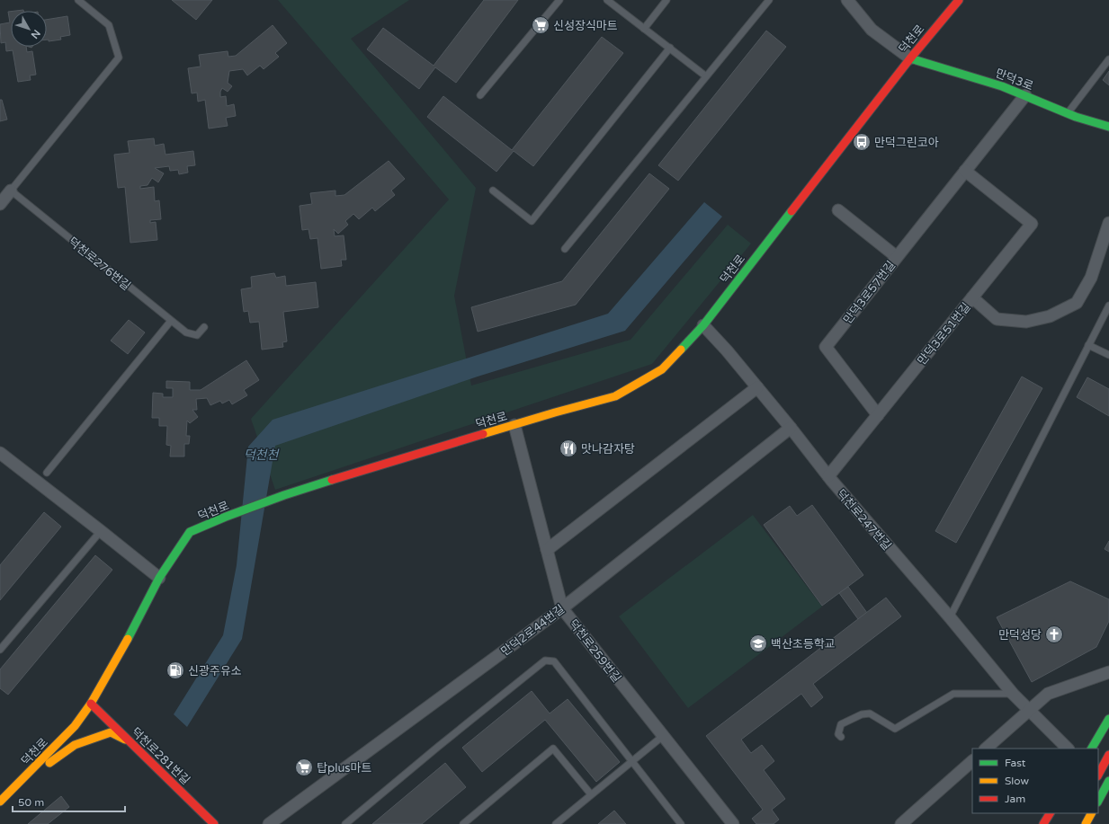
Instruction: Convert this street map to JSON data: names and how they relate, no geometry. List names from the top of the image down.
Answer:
{
  "streets": {
    "main road": ["덕천로", "만덕3로", "덕천로281번길"],
    "street": [
      "만덕3로57번길",
      "만덕3로51번길",
      "덕천로247번길",
      "만덕2로44번길",
      "덕천로259번길"
    ],
    "lane": ["덕천로276번길"]
  },
  "crossings": [
    ["덕천로", "만덕3로"],
    ["덕천로", "덕천로247번길"],
    ["덕천로", "덕천로259번길"],
    ["덕천로", "덕천로281번길"],
    ["만덕3로", "만덕3로57번길"],
    ["만덕3로57번길", "만덕3로51번길"],
    ["만덕3로51번길", "덕천로247번길"],
    ["덕천로247번길", "만덕2로44번길"],
    ["만덕2로44번길", "덕천로259번길"]
  ],
  "water": ["덕천천"],
  "places": {
    "supermarket": ["신성장식마트", "탑plus마트"],
    "bus stop": ["만덕그린코아"],
    "restaurant": ["맛나감자탕"],
    "church": ["만덕성당"],
    "school or university": ["백산초등학교"],
    "fuel station": ["신광주유소"]
  },
  "legend": ["Fast", "Slow", "Jam"],
  "scale_bar": "50 m",
  "north": "bottom right"
}
